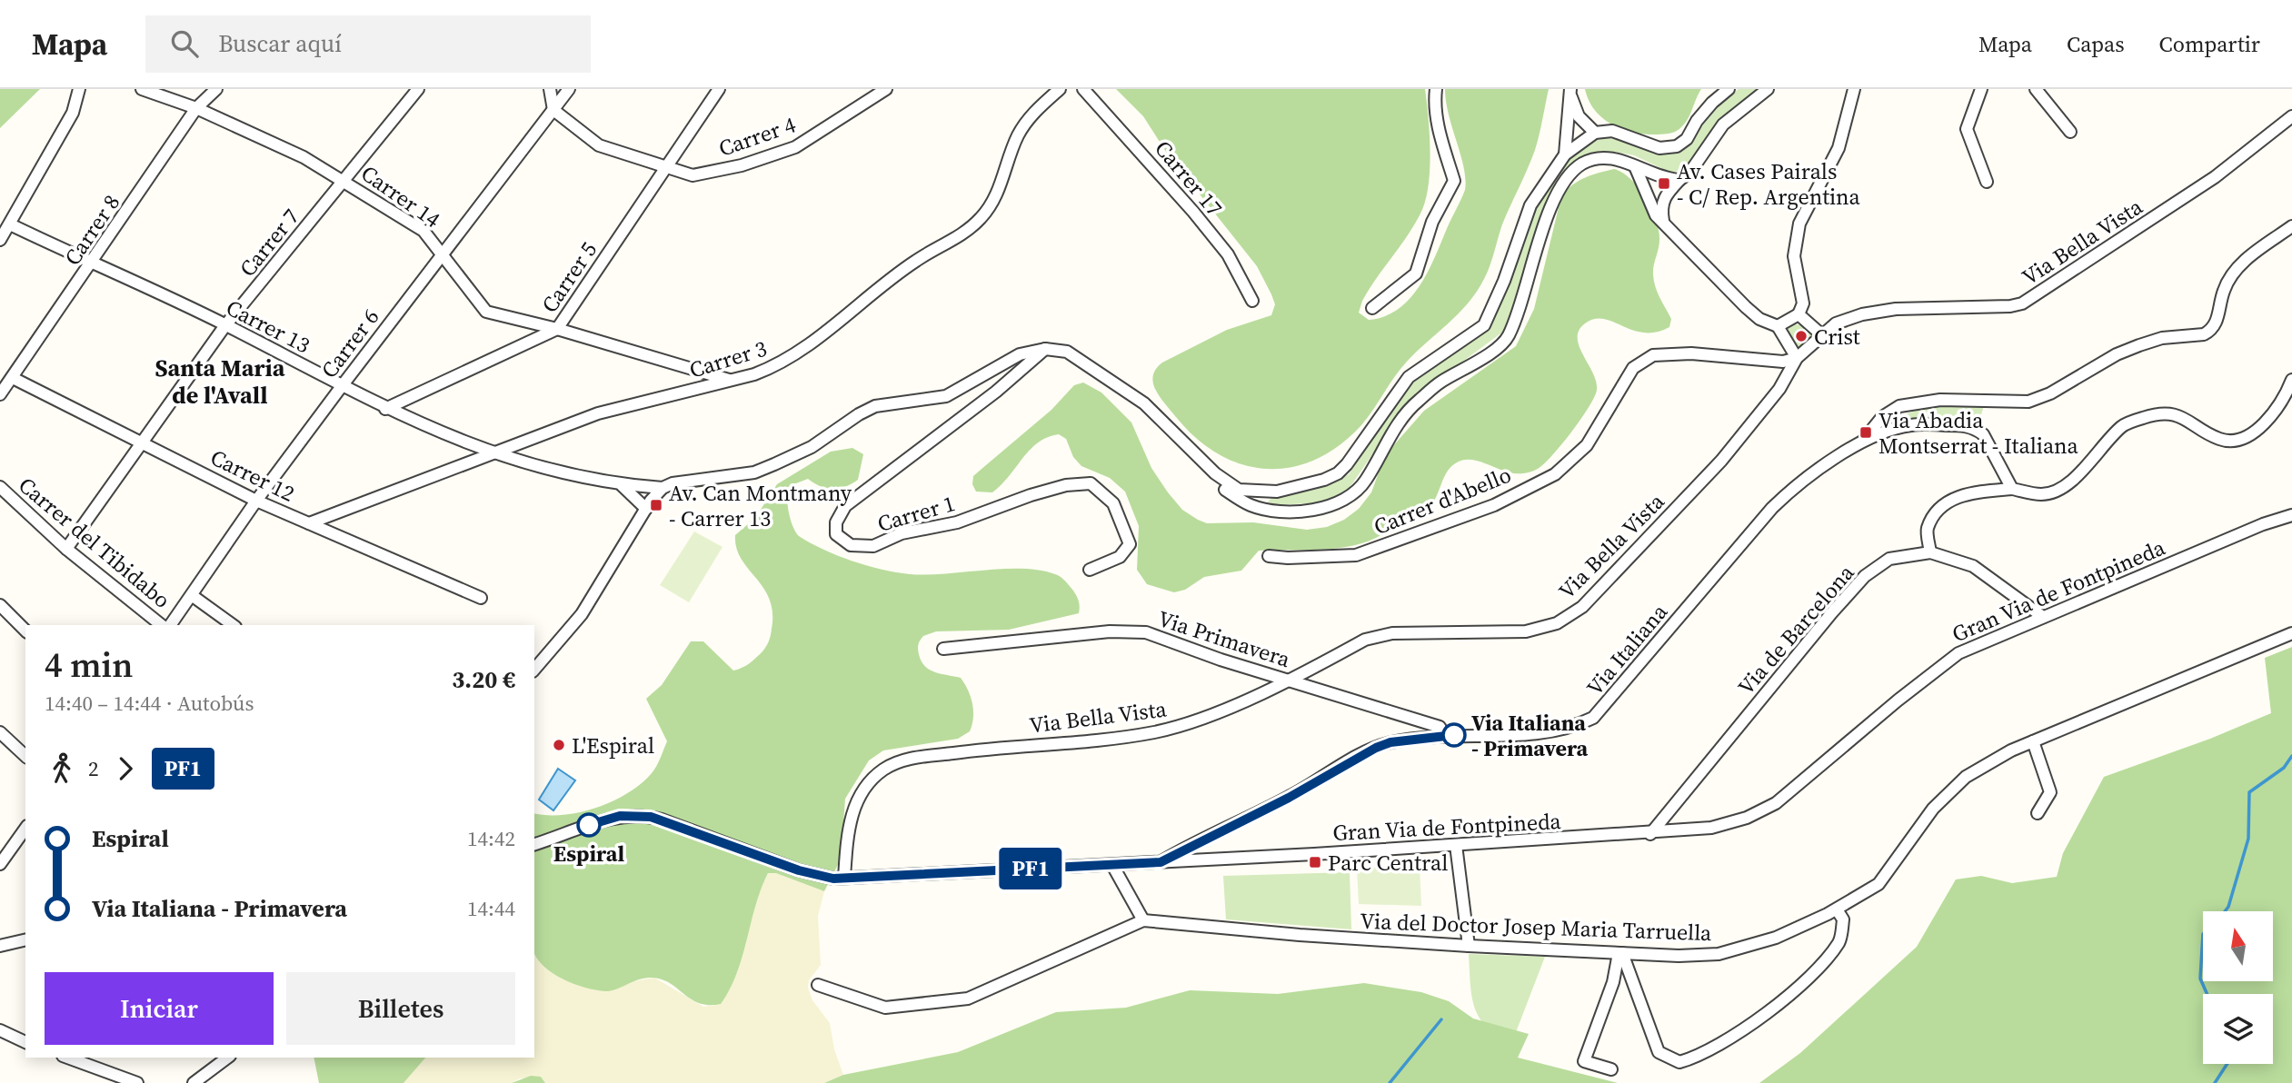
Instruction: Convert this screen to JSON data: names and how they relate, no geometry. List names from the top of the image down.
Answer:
{
  "streets": {
    "street": [
      "Carrer 4",
      "Carrer 17",
      "Carrer 14",
      "Carrer 8",
      "Via Bella Vista",
      "Carrer 7",
      "Carrer 5",
      "Carrer 13",
      "Carrer 6",
      "Carrer 3",
      "Carrer 12",
      "Carrer d'Abello",
      "Carrer 1",
      "Carrer del Tibidabo",
      "Gran Via de Fontpineda",
      "Via de Barcelona",
      "Via Primavera",
      "Via Italiana",
      "Via del Doctor Josep Maria Tarruella"
    ]
  },
  "crossings": [
    ["Carrer 4", "Carrer 5"],
    ["Carrer 4", "Carrer 6"],
    ["Carrer 14", "Carrer 8"],
    ["Carrer 14", "Carrer 7"],
    ["Carrer 14", "Carrer 5"],
    ["Carrer 14", "Carrer 6"],
    ["Carrer 14", "Carrer 3"],
    ["Carrer 8", "Carrer 13"],
    ["Carrer 8", "Carrer 12"],
    ["Via Bella Vista", "Carrer d'Abello"],
    ["Via Bella Vista", "Gran Via de Fontpineda"],
    ["Via Bella Vista", "Via Primavera"],
    ["Carrer 7", "Carrer 13"],
    ["Carrer 7", "Carrer 12"],
    ["Carrer 7", "Carrer del Tibidabo"],
    ["Carrer 5", "Carrer 13"],
    ["Carrer 13", "Carrer 6"],
    ["Carrer 13", "Carrer 3"],
    ["Carrer 13", "Carrer 1"],
    ["Carrer 6", "Carrer 12"],
    ["Carrer 3", "Carrer 12"],
    ["Gran Via de Fontpineda", "Via de Barcelona"],
    ["Gran Via de Fontpineda", "Via Italiana"],
    ["Via Primavera", "Via Italiana"]
  ],
  "districts": ["Santa Maria de l'Avall"],
  "places": {
    "transit": [
      "Av. Cases Pairals - C/ Rep. Argentina",
      "Via Abadia Montserrat - Italiana",
      "Av. Can Montmany - Carrer 13",
      "Parc Central"
    ],
    "other": [
      "Crist",
      "Via Italiana - Primavera",
      "L'Espiral",
      "Espiral"
    ]
  },
  "lines": ["bus line PF1"],
  "north": "top",
  "page": {
    "header": "Mapa",
    "search": "Buscar aquí",
    "nav": ["Mapa", "Capas", "Compartir"],
    "on_map": "PF1",
    "heading": ["4 min", "14:40 – 14:44 · Autobús", "3.20 €"],
    "legs": ["2", "PF1"],
    "list": [
      {
        "name": "Espiral",
        "value": "14:42"
      },
      {
        "name": "Via Italiana - Primavera",
        "value": "14:44"
      }
    ],
    "buttons": ["Iniciar", "Billetes"]
  }
}
